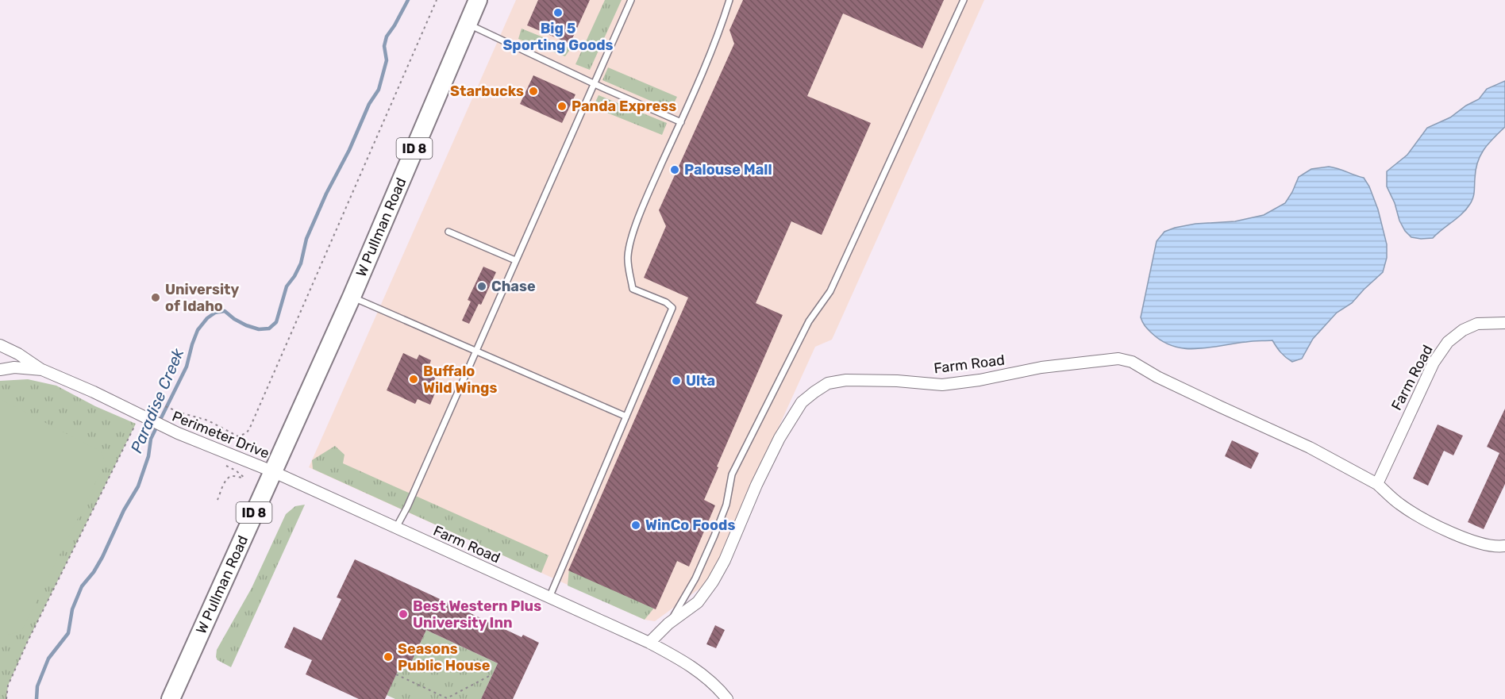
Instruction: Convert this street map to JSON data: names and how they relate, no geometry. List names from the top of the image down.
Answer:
{
  "streets": {
    "main road": ["ID 8", "W Pullman Road"],
    "street": ["Farm Road", "Perimeter Drive"]
  },
  "crossings": [
    ["W Pullman Road", "Farm Road"],
    ["W Pullman Road", "Perimeter Drive"],
    ["Farm Road", "Perimeter Drive"]
  ],
  "water": ["Paradise Creek"],
  "places": [
    "Big 5 Sporting Goods",
    "Starbucks",
    "Panda Express",
    "Palouse Mall",
    "Chase",
    "University of Idaho",
    "Buffalo Wild Wings",
    "Ulta",
    "WinCo Foods",
    "Best Western Plus University Inn",
    "Seasons Public House"
  ]
}
